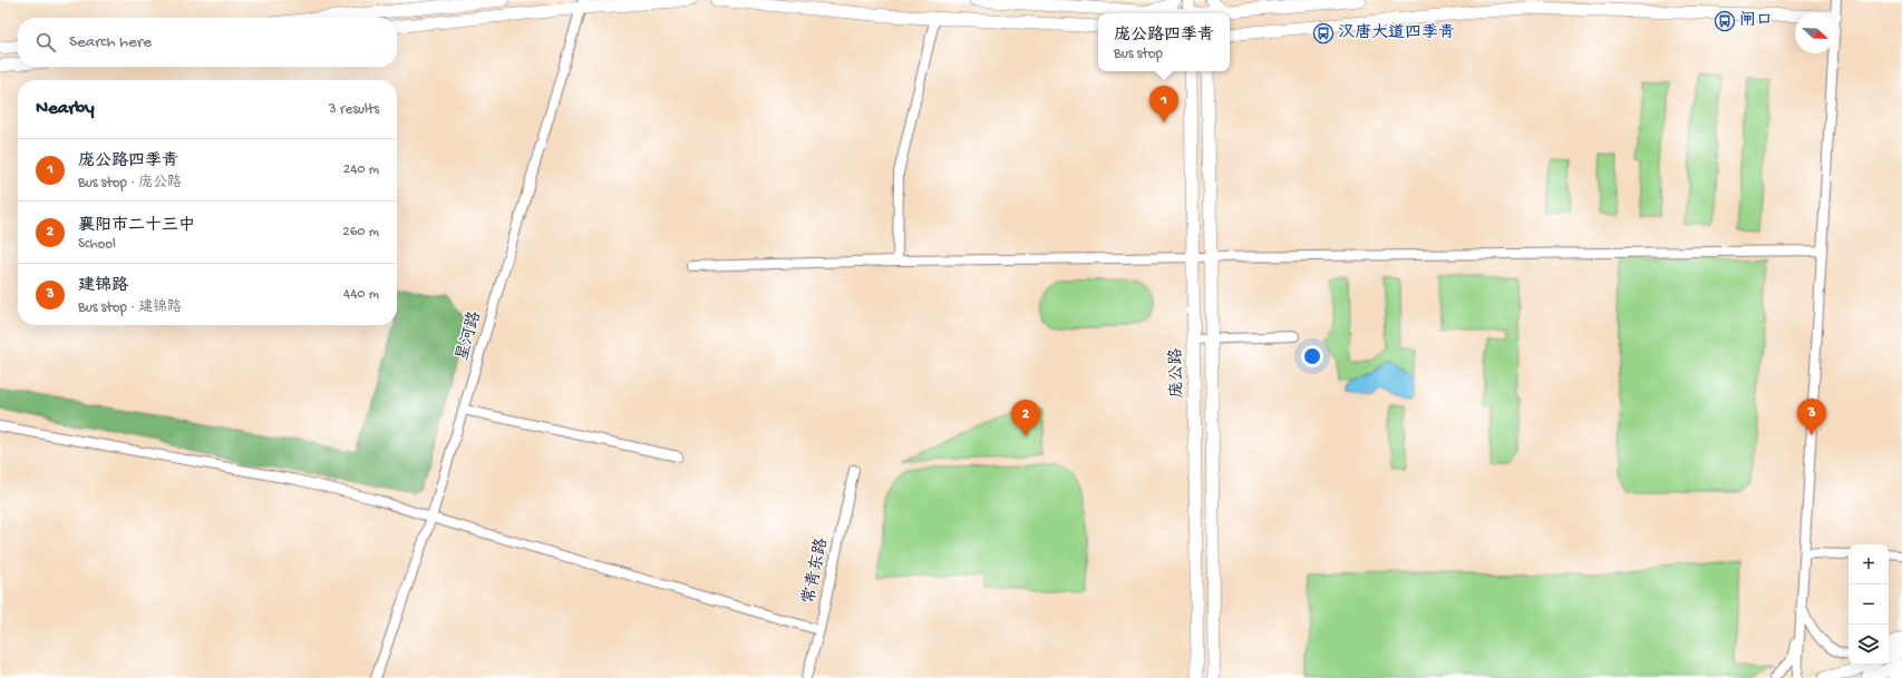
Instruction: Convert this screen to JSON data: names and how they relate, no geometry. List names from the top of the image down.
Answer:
{
  "streets": {
    "main road": ["庞公路"],
    "street": ["星河路", "常青东路"]
  },
  "places": {
    "bus stop": ["闸口", "汉唐大道四季青"]
  },
  "north": "bottom right",
  "page": {
    "popup": ["庞公路四季青", "Bus stop"],
    "search": "Search here",
    "heading": ["Nearby", "3 results"],
    "pins": ["1", "3", "2"],
    "list": [
      {
        "mark": "1",
        "name": "庞公路四季青",
        "note": "Bus stop · 庞公路",
        "value": "240 m"
      },
      {
        "mark": "2",
        "name": "襄阳市二十三中",
        "note": "School",
        "value": "260 m"
      },
      {
        "mark": "3",
        "name": "建锦路",
        "note": "Bus stop · 建锦路",
        "value": "440 m"
      }
    ],
    "map_buttons": ["+", "−"]
  }
}
